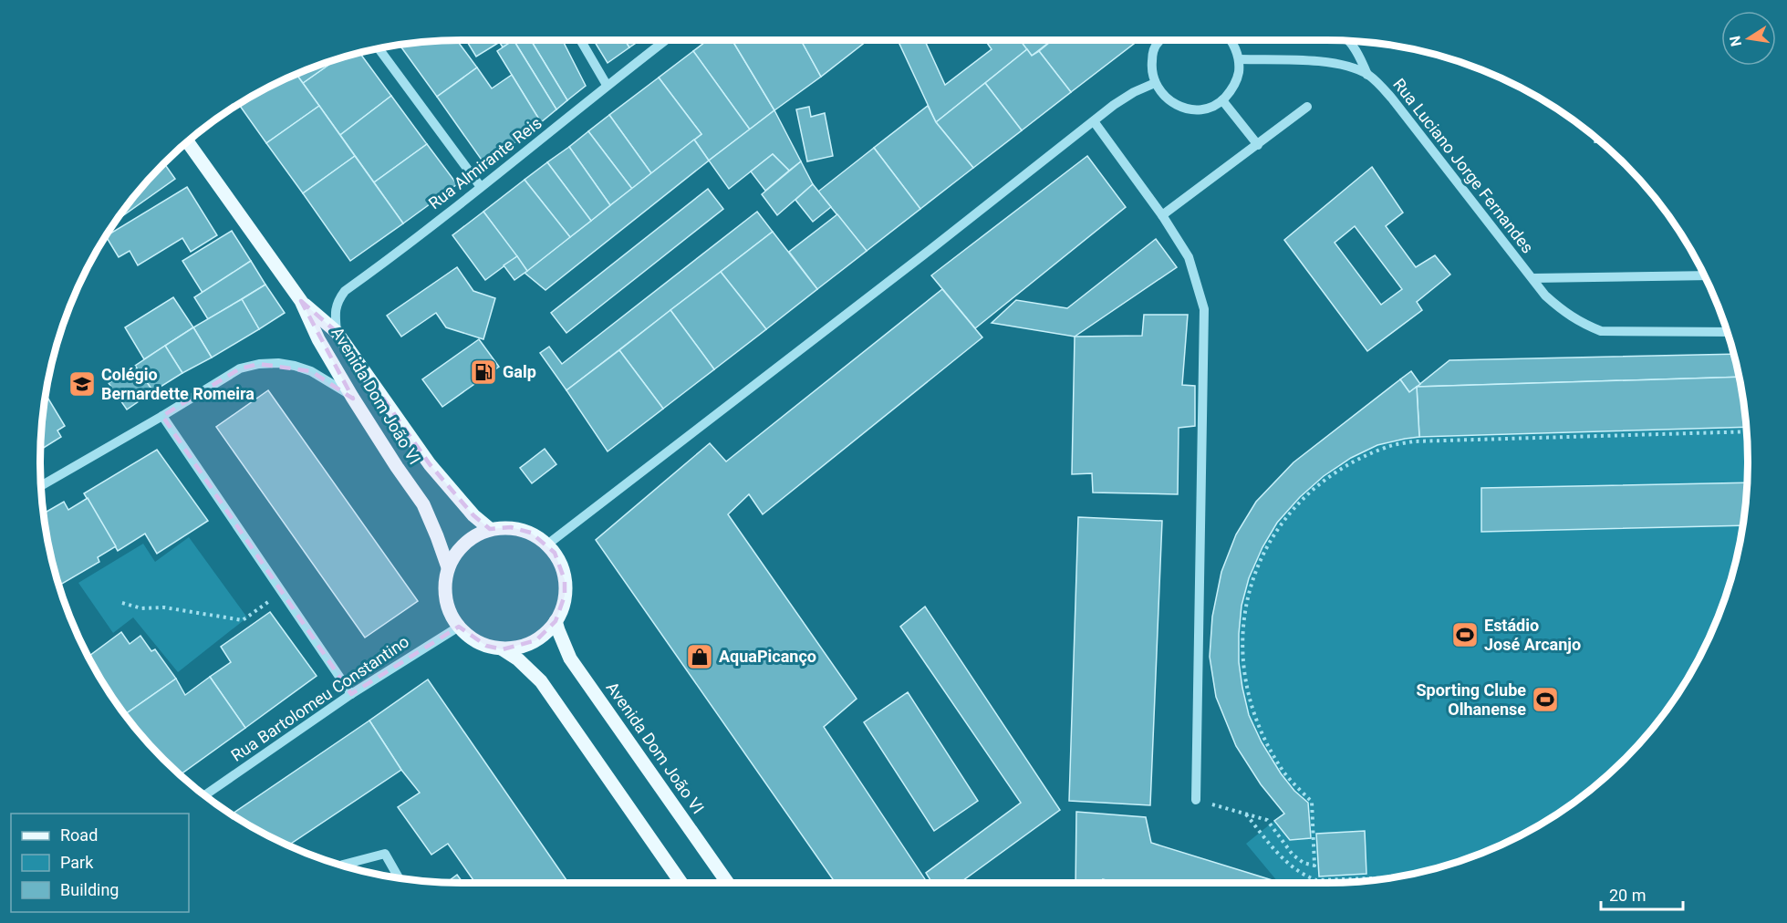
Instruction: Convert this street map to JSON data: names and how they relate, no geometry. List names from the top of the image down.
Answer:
{
  "streets": {
    "main road": ["Avenida Dom João VI"],
    "street": ["Rua Almirante Reis", "Rua Luciano Jorge Fernandes", "Rua Bartolomeu Constantino"]
  },
  "crossings": [
    ["Rua Almirante Reis", "Avenida Dom João VI"],
    ["Avenida Dom João VI", "Rua Bartolomeu Constantino"]
  ],
  "places": {
    "fuel station": ["Galp"],
    "school or university": ["Colégio Bernardette Romeira"],
    "sports": ["Estádio José Arcanjo", "Sporting Clube Olhanense"],
    "shop": ["AquaPicanço"]
  },
  "legend": ["Road", "Park", "Building"],
  "scale_bar": "20 m",
  "north": "left"
}
